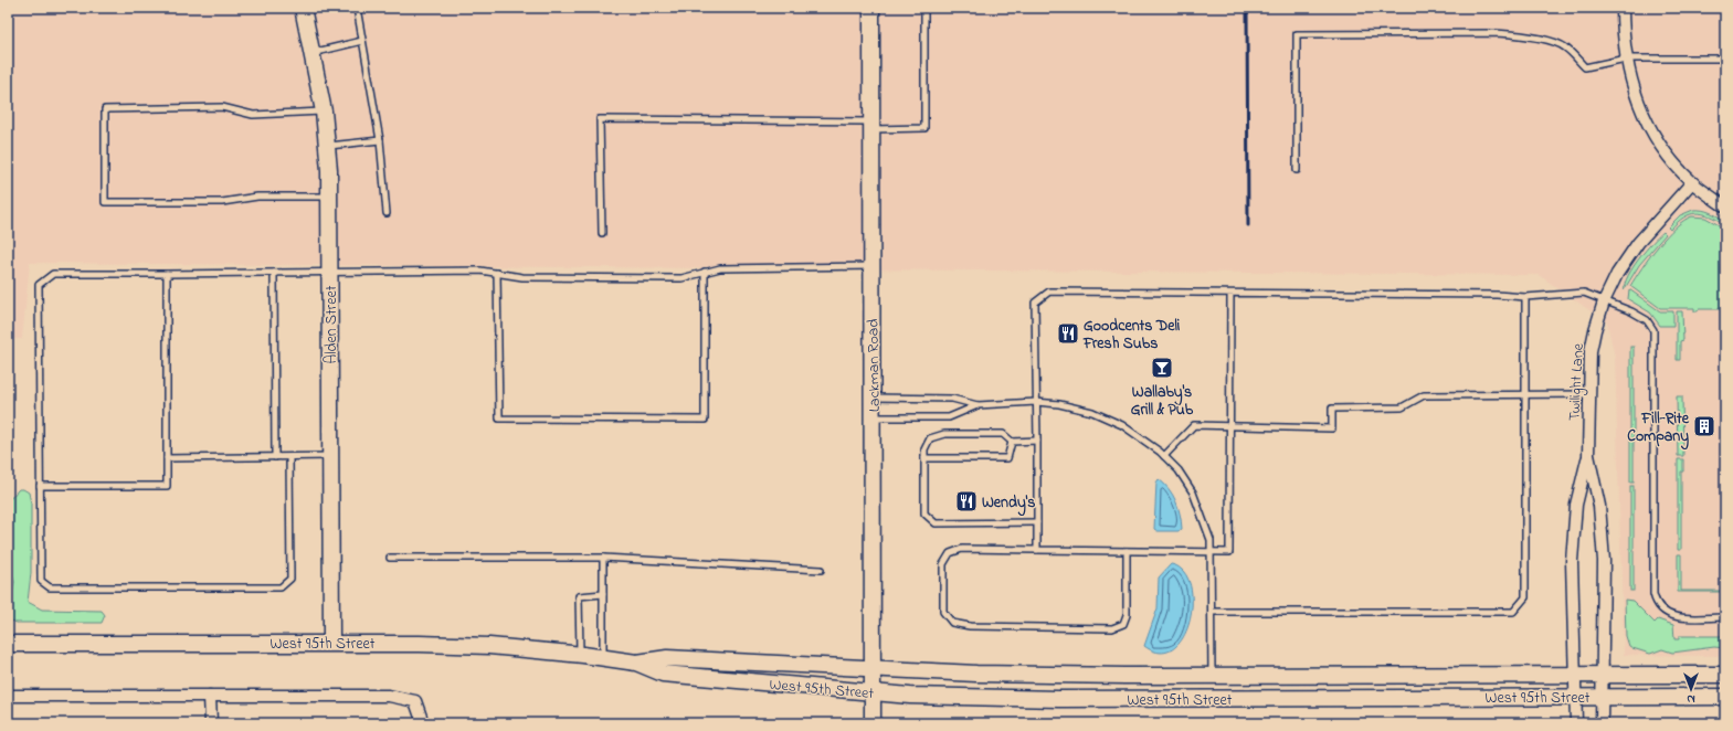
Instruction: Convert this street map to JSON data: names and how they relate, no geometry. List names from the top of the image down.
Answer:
{
  "streets": {
    "main road": ["Alden Street", "Lackman Road", "West 95th Street"],
    "street": ["Twilight Lane"]
  },
  "crossings": [
    ["Alden Street", "West 95th Street"],
    ["Lackman Road", "West 95th Street"],
    ["Twilight Lane", "West 95th Street"]
  ],
  "places": {
    "restaurant": ["Goodcents Deli Fresh Subs", "Wendy's"],
    "bar": ["Wallaby's Grill & Pub"],
    "building": ["Fill-Rite Company"]
  },
  "north": "bottom"
}
